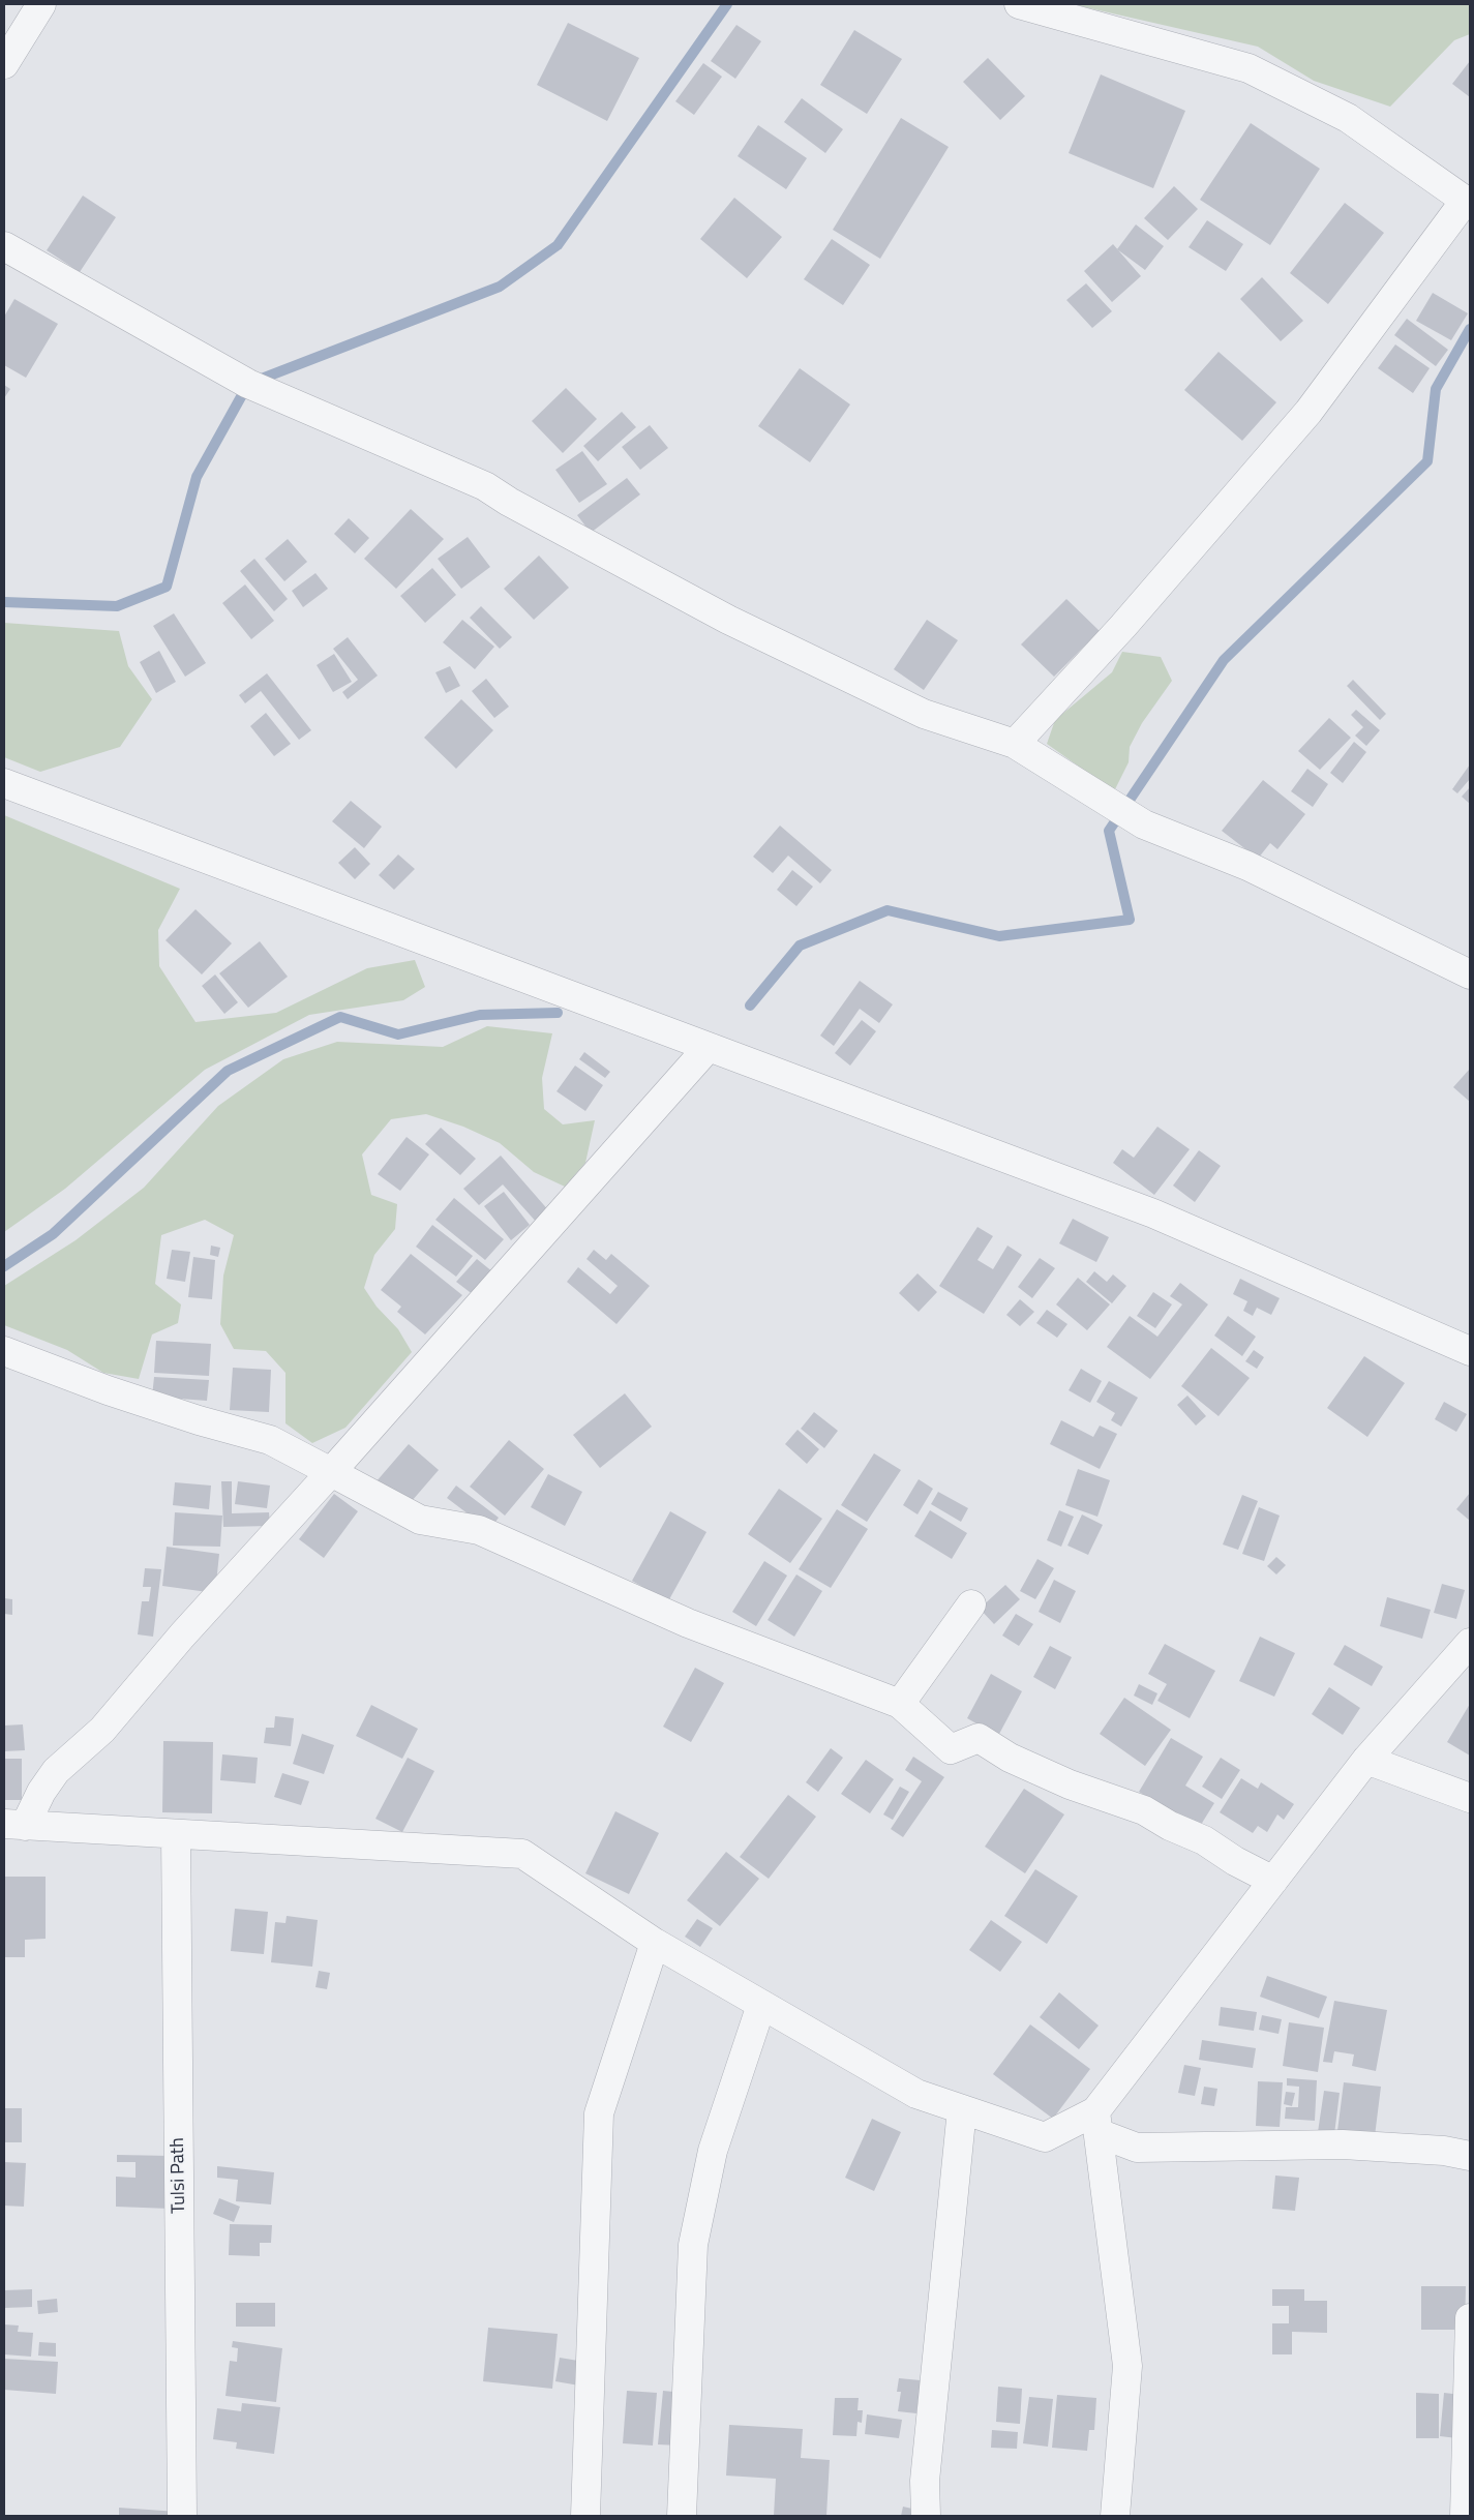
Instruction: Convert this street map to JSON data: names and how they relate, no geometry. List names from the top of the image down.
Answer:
{
  "streets": {
    "street": ["Tulsi Path"]
  }
}
